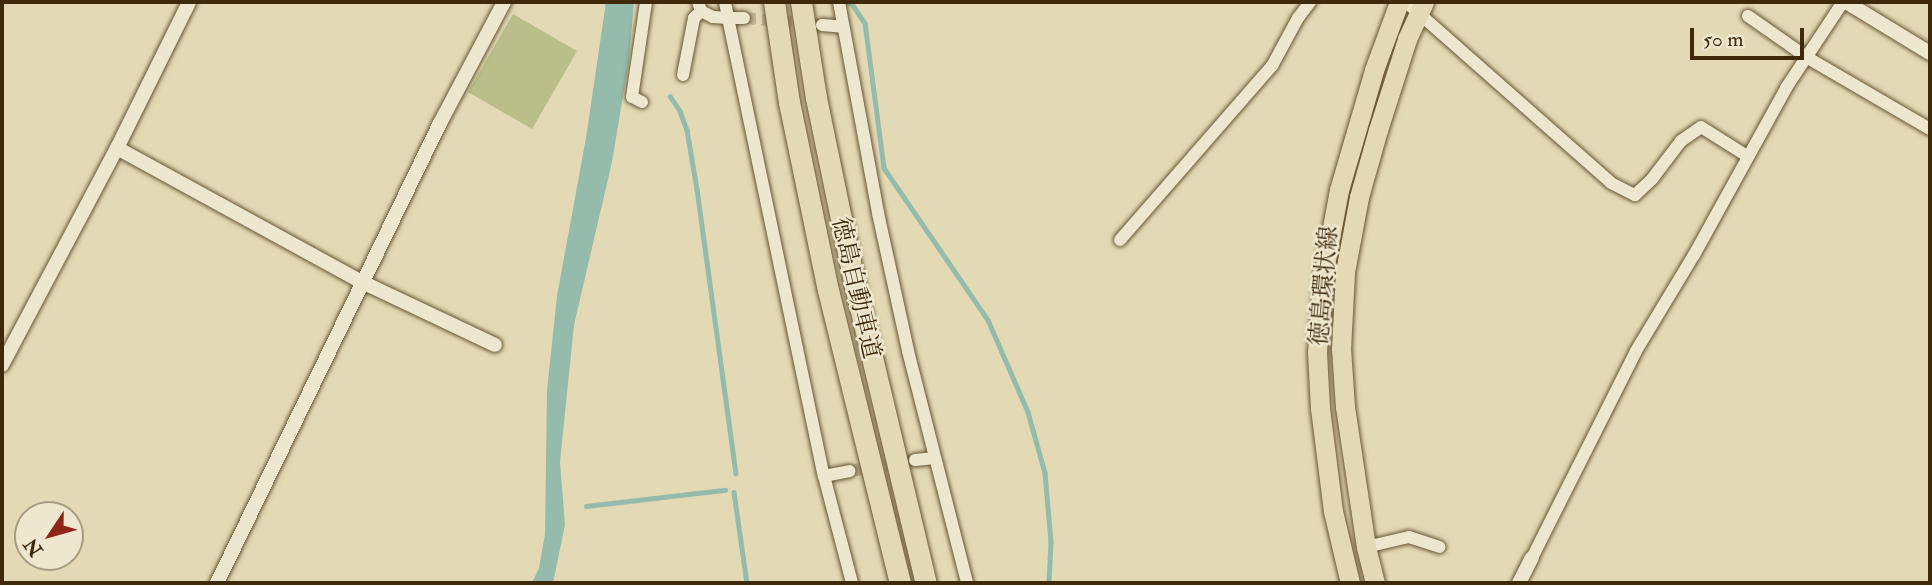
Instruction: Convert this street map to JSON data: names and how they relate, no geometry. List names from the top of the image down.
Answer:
{
  "streets": {
    "highway": ["徳島自動車道"],
    "main road": ["徳島環状線"]
  },
  "scale_bar": "50 m",
  "north": "bottom left"
}
